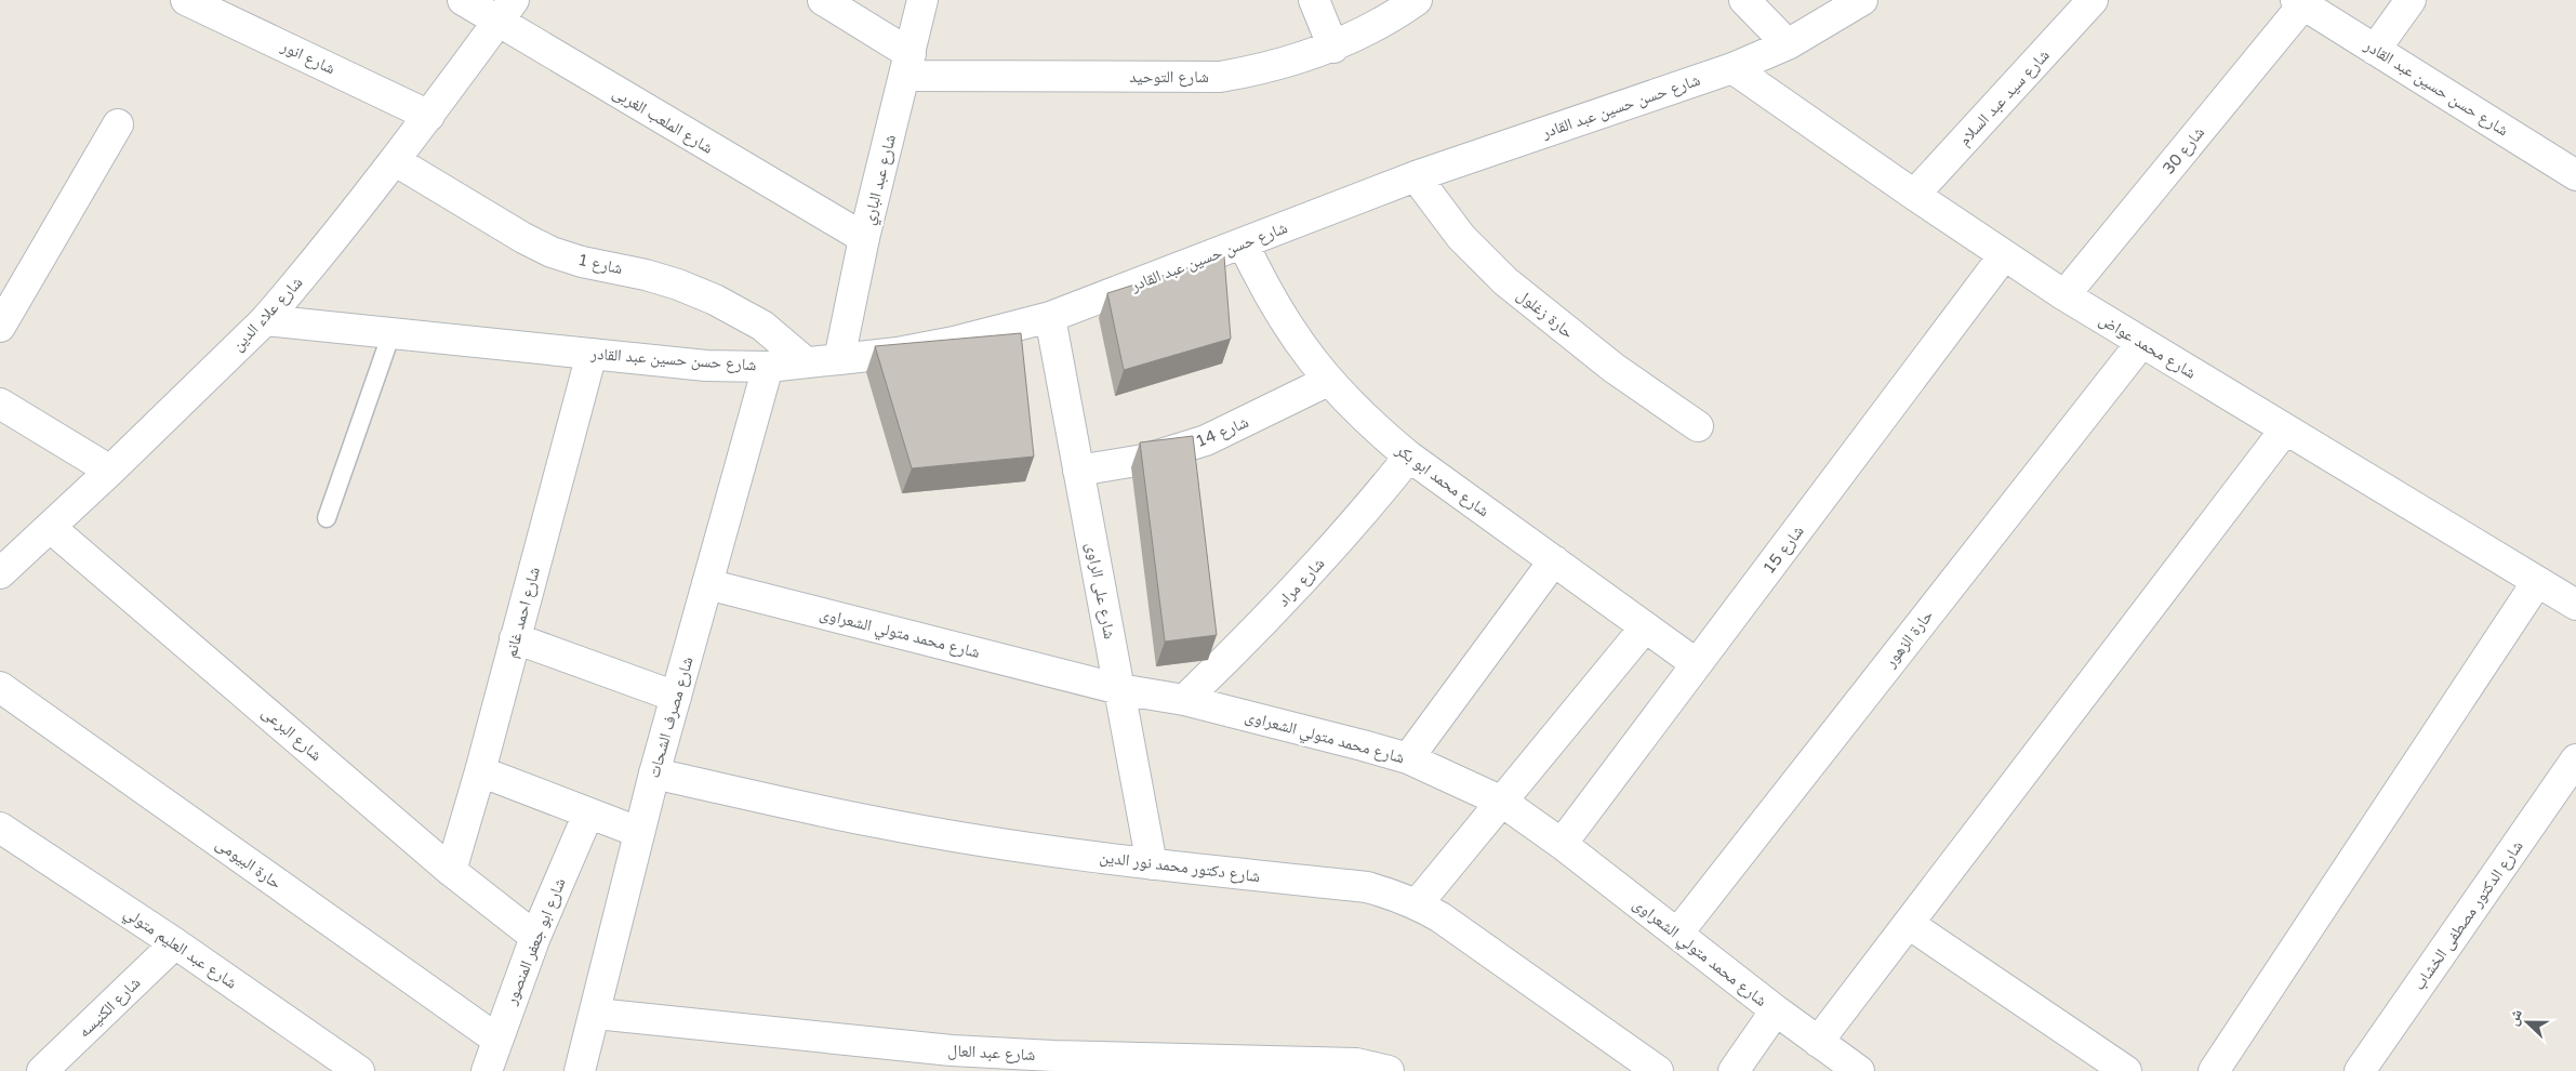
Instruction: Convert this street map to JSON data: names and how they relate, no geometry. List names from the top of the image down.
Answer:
{
  "streets": {
    "street": [
      "شارع انور",
      "شارع التوحيد",
      "شارع حسن حسين عبد القادر",
      "شارع سيد عبد السلام",
      "شارع الملعب الغربى",
      "شارع 30",
      "شارع عبد الباري",
      "شارع 1",
      "شارع علاء الدين",
      "حارة زغلول",
      "شارع محمد عواض",
      "شارع 14",
      "شارع محمد ابو بكر",
      "شارع 15",
      "شارع مراد",
      "شارع على الراوى",
      "شارع احمد غانم",
      "شارع محمد متولي الشعراوى",
      "حارة الزهور",
      "شارع مصرف الشحات",
      "شارع البرعى",
      "حارة البيومى",
      "شارع دكتور محمد نور الدين",
      "شارع الدكتور مصطفى الخشاب",
      "شارع ابو جعفر المنصور",
      "شارع عبد العليم متولي",
      "شارع الكنيسه",
      "شارع عبد العال"
    ]
  },
  "crossings": [
    ["شارع انور", "شارع علاء الدين"],
    ["شارع التوحيد", "شارع عبد الباري"],
    ["شارع حسن حسين عبد القادر", "شارع 30"],
    ["شارع حسن حسين عبد القادر", "شارع عبد الباري"],
    ["شارع حسن حسين عبد القادر", "شارع 1"],
    ["شارع حسن حسين عبد القادر", "شارع علاء الدين"],
    ["شارع حسن حسين عبد القادر", "حارة زغلول"],
    ["شارع حسن حسين عبد القادر", "شارع محمد عواض"],
    ["شارع حسن حسين عبد القادر", "شارع محمد ابو بكر"],
    ["شارع حسن حسين عبد القادر", "شارع على الراوى"],
    ["شارع حسن حسين عبد القادر", "شارع احمد غانم"],
    ["شارع حسن حسين عبد القادر", "شارع مصرف الشحات"],
    ["شارع سيد عبد السلام", "شارع محمد عواض"],
    ["شارع الملعب الغربى", "شارع عبد الباري"],
    ["شارع الملعب الغربى", "شارع علاء الدين"],
    ["شارع 30", "شارع محمد عواض"],
    ["شارع 1", "شارع علاء الدين"],
    ["شارع علاء الدين", "شارع البرعى"],
    ["شارع محمد عواض", "شارع 15"],
    ["شارع محمد عواض", "حارة الزهور"],
    ["شارع 14", "شارع محمد ابو بكر"],
    ["شارع 14", "شارع على الراوى"],
    ["شارع محمد ابو بكر", "شارع 15"],
    ["شارع محمد ابو بكر", "شارع مراد"],
    ["شارع 15", "شارع محمد متولي الشعراوى"],
    ["شارع مراد", "شارع محمد متولي الشعراوى"],
    ["شارع على الراوى", "شارع محمد متولي الشعراوى"],
    ["شارع على الراوى", "شارع دكتور محمد نور الدين"],
    ["شارع احمد غانم", "شارع البرعى"],
    ["شارع محمد متولي الشعراوى", "حارة الزهور"],
    ["شارع محمد متولي الشعراوى", "شارع مصرف الشحات"],
    ["شارع مصرف الشحات", "شارع دكتور محمد نور الدين"],
    ["شارع مصرف الشحات", "شارع عبد العال"],
    ["شارع البرعى", "شارع ابو جعفر المنصور"],
    ["حارة البيومى", "شارع ابو جعفر المنصور"],
    ["شارع عبد العليم متولي", "شارع الكنيسه"]
  ],
  "north": "left"
}
